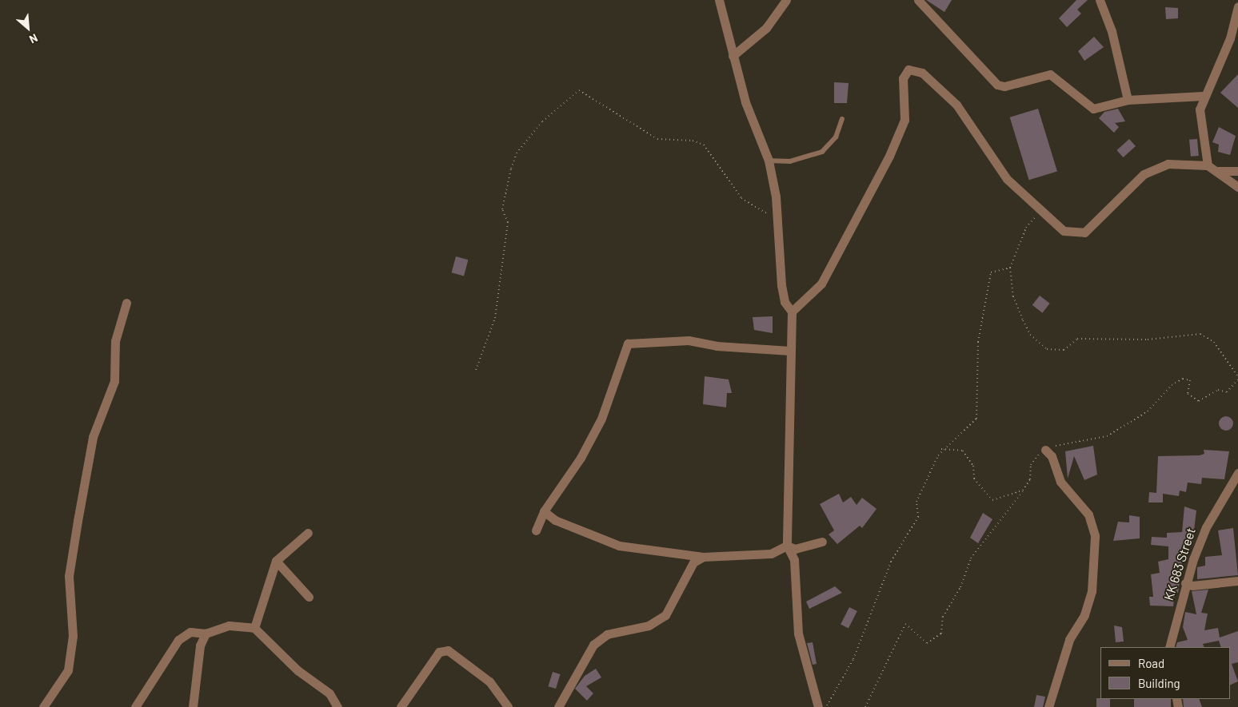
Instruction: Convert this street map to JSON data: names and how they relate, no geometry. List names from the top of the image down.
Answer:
{
  "streets": {
    "street": ["KK 683 Street"]
  },
  "legend": ["Road", "Building"],
  "north": "bottom right"
}
